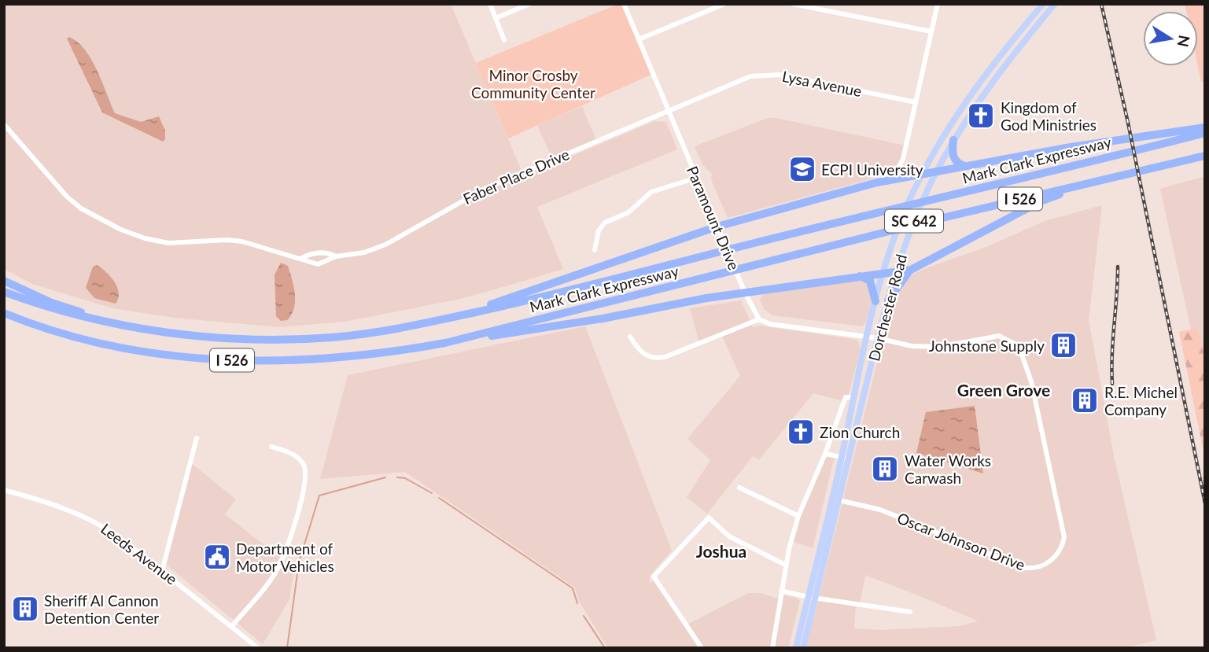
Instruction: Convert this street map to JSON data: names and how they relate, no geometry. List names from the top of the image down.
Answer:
{
  "streets": {
    "highway": ["Mark Clark Expressway", "I 526"],
    "main road": ["SC 642", "Dorchester Road"],
    "street": [
      "Lysa Avenue",
      "Faber Place Drive",
      "Paramount Drive",
      "Oscar Johnson Drive",
      "Leeds Avenue"
    ]
  },
  "crossings": [
    ["Lysa Avenue", "Faber Place Drive"],
    ["Lysa Avenue", "Paramount Drive"],
    ["Faber Place Drive", "Paramount Drive"],
    ["Dorchester Road", "Oscar Johnson Drive"]
  ],
  "districts": ["Green Grove", "Joshua"],
  "parks": ["Minor Crosby Community Center"],
  "places": {
    "church": ["Kingdom of God Ministries", "Zion Church"],
    "school or university": ["ECPI University"],
    "building": [
      "Johnstone Supply",
      "R.E. Michel Company",
      "Water Works Carwash",
      "Sheriff Al Cannon Detention Center"
    ],
    "public building": ["Department of Motor Vehicles"]
  },
  "north": "right"
}
